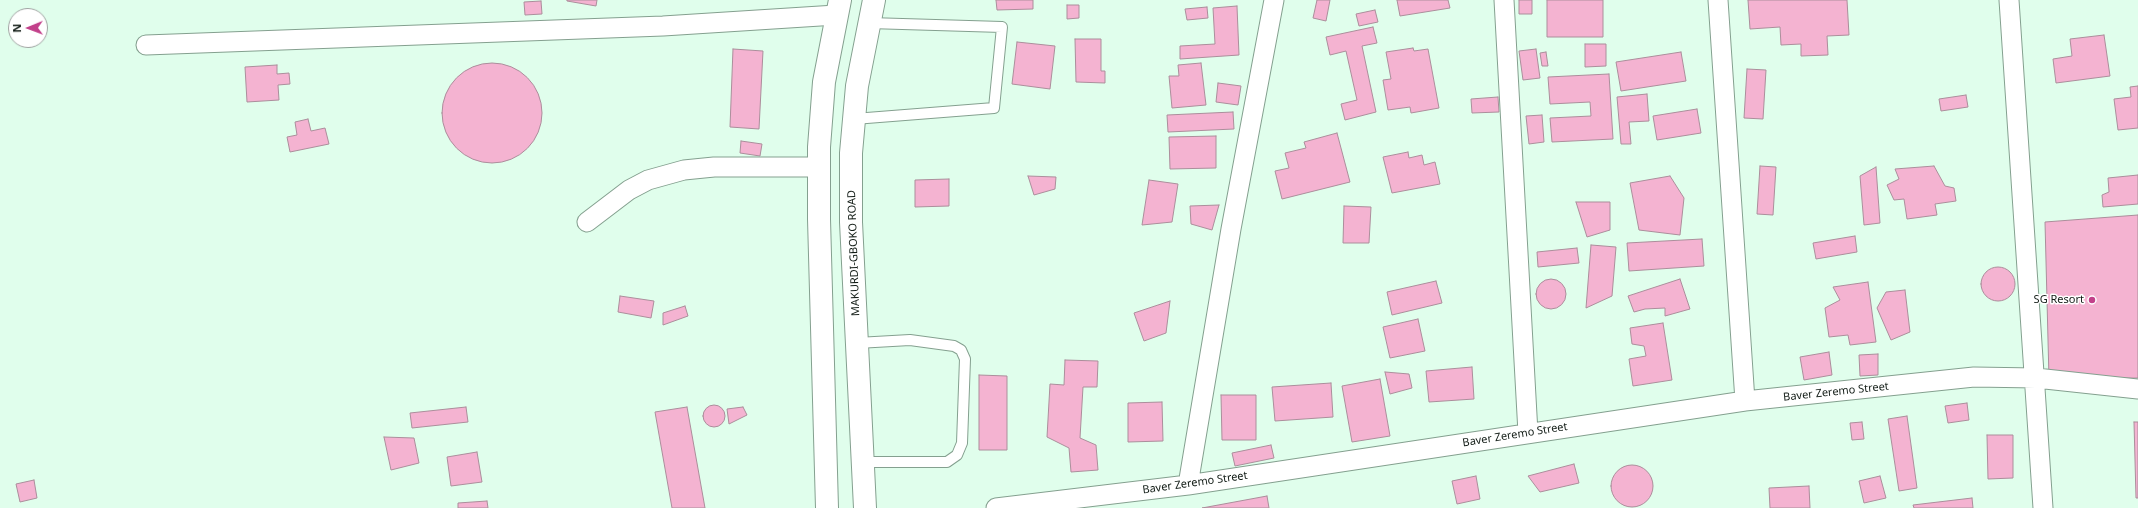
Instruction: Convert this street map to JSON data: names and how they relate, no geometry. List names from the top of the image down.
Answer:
{
  "streets": {
    "main road": ["MAKURDI-GBOKO ROAD"],
    "street": ["Baver Zeremo Street"]
  },
  "places": ["SG Resort"],
  "north": "left"
}
